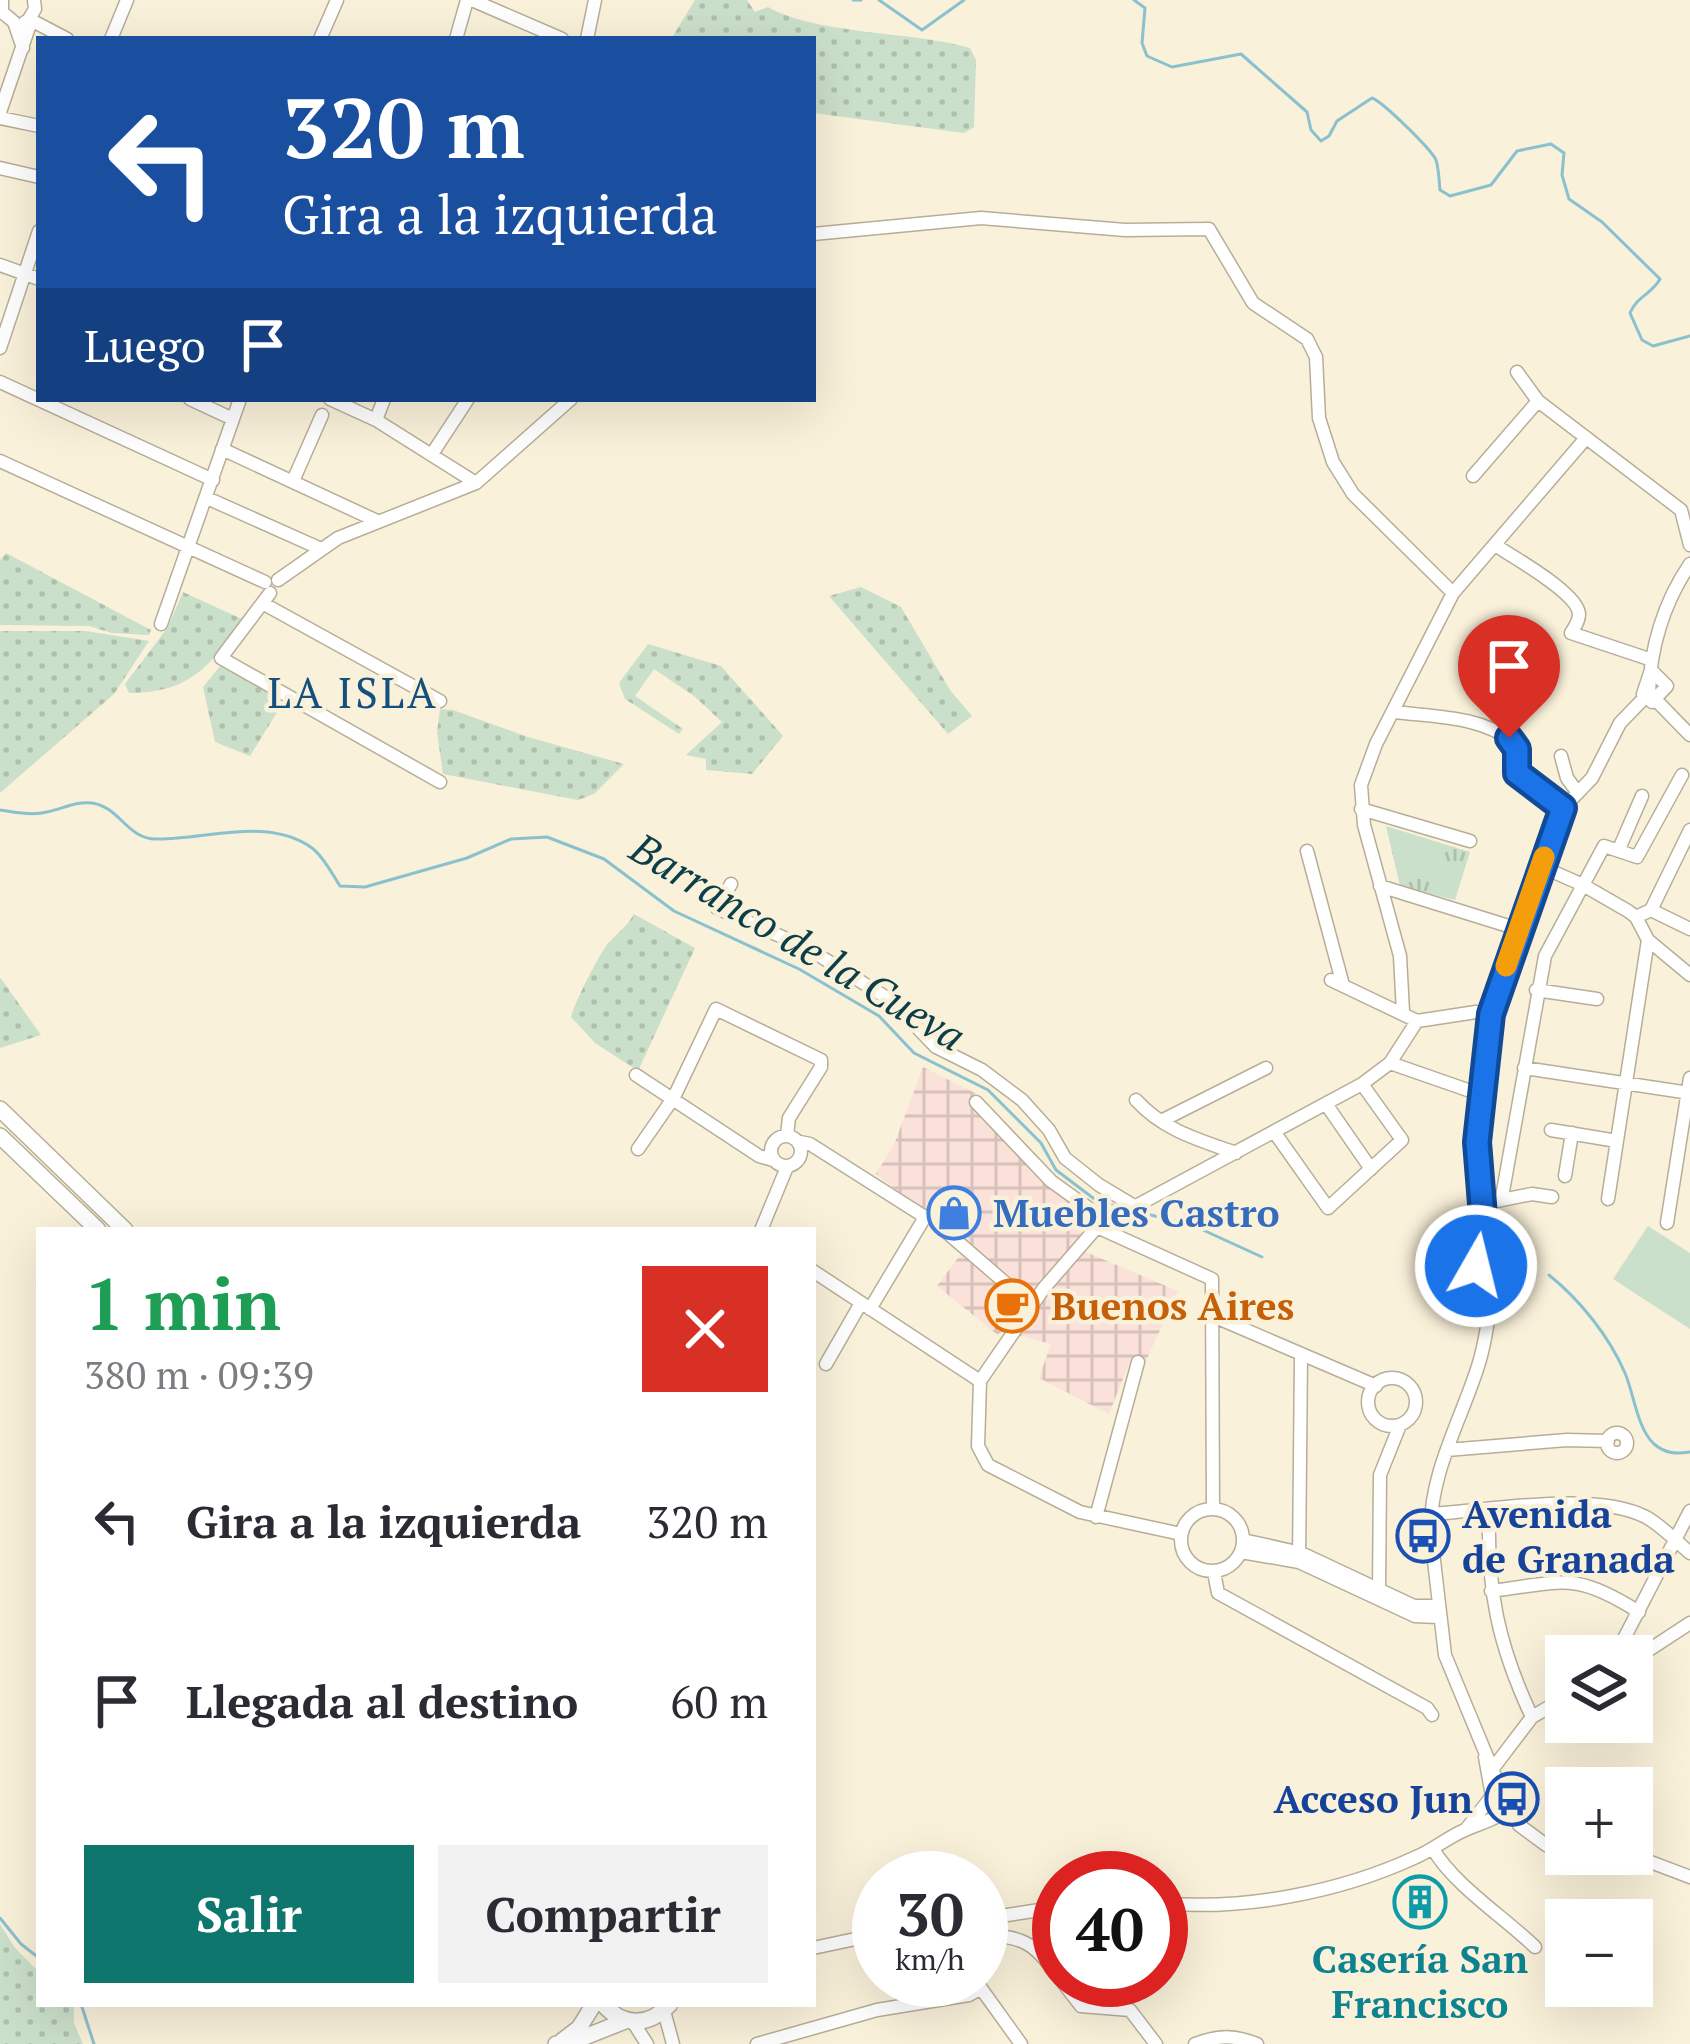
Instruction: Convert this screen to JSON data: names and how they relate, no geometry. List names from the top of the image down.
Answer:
{
  "districts": ["LA ISLA"],
  "water": ["Barranco de la Cueva"],
  "places": {
    "shop": ["Muebles Castro"],
    "cafe": ["Buenos Aires"],
    "bus stop": ["Avenida de Granada", "Acceso Jun"],
    "building": ["Casería San Francisco"]
  },
  "page": {
    "turn": ["320 m", "Gira a la izquierda"],
    "then": "Luego",
    "heading": ["1 min", "380 m · 09:39"],
    "list": [
      {
        "name": "Gira a la izquierda",
        "value": "320 m"
      },
      {
        "name": "Llegada al destino",
        "value": "60 m"
      }
    ],
    "map_buttons": ["+", "−"],
    "buttons": ["Salir", "Compartir"],
    "speed": "30 km/h",
    "limit": "40"
  }
}
